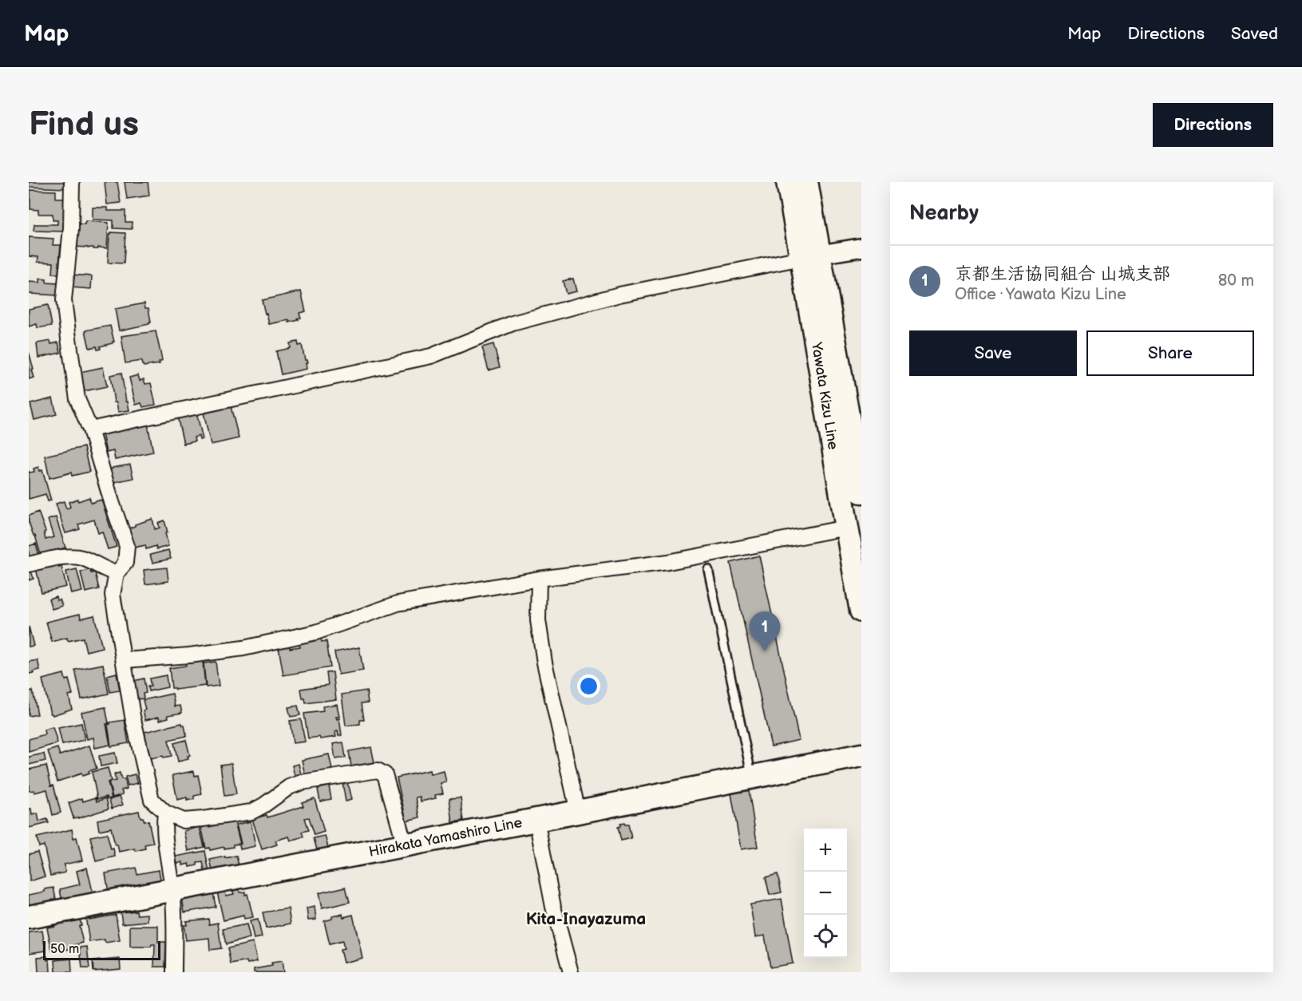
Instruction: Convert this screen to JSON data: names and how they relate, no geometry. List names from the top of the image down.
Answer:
{
  "streets": {
    "main road": ["Yawata Kizu Line", "Hirakata Yamashiro Line"]
  },
  "districts": ["Kita-Inayazuma"],
  "scale_bar": "50 m",
  "page": {
    "header": "Map",
    "nav": ["Map", "Directions", "Saved"],
    "buttons": [
      "Directions",
      ["Save", "Share"]
    ],
    "title": "Find us",
    "heading": "Nearby",
    "list": [
      {
        "mark": "1",
        "name": "京都生活協同組合 山城支部",
        "note": "Office · Yawata Kizu Line",
        "value": "80 m"
      }
    ],
    "pins": "1",
    "map_buttons": ["+", "−"],
    "scale": "50 m"
  }
}
